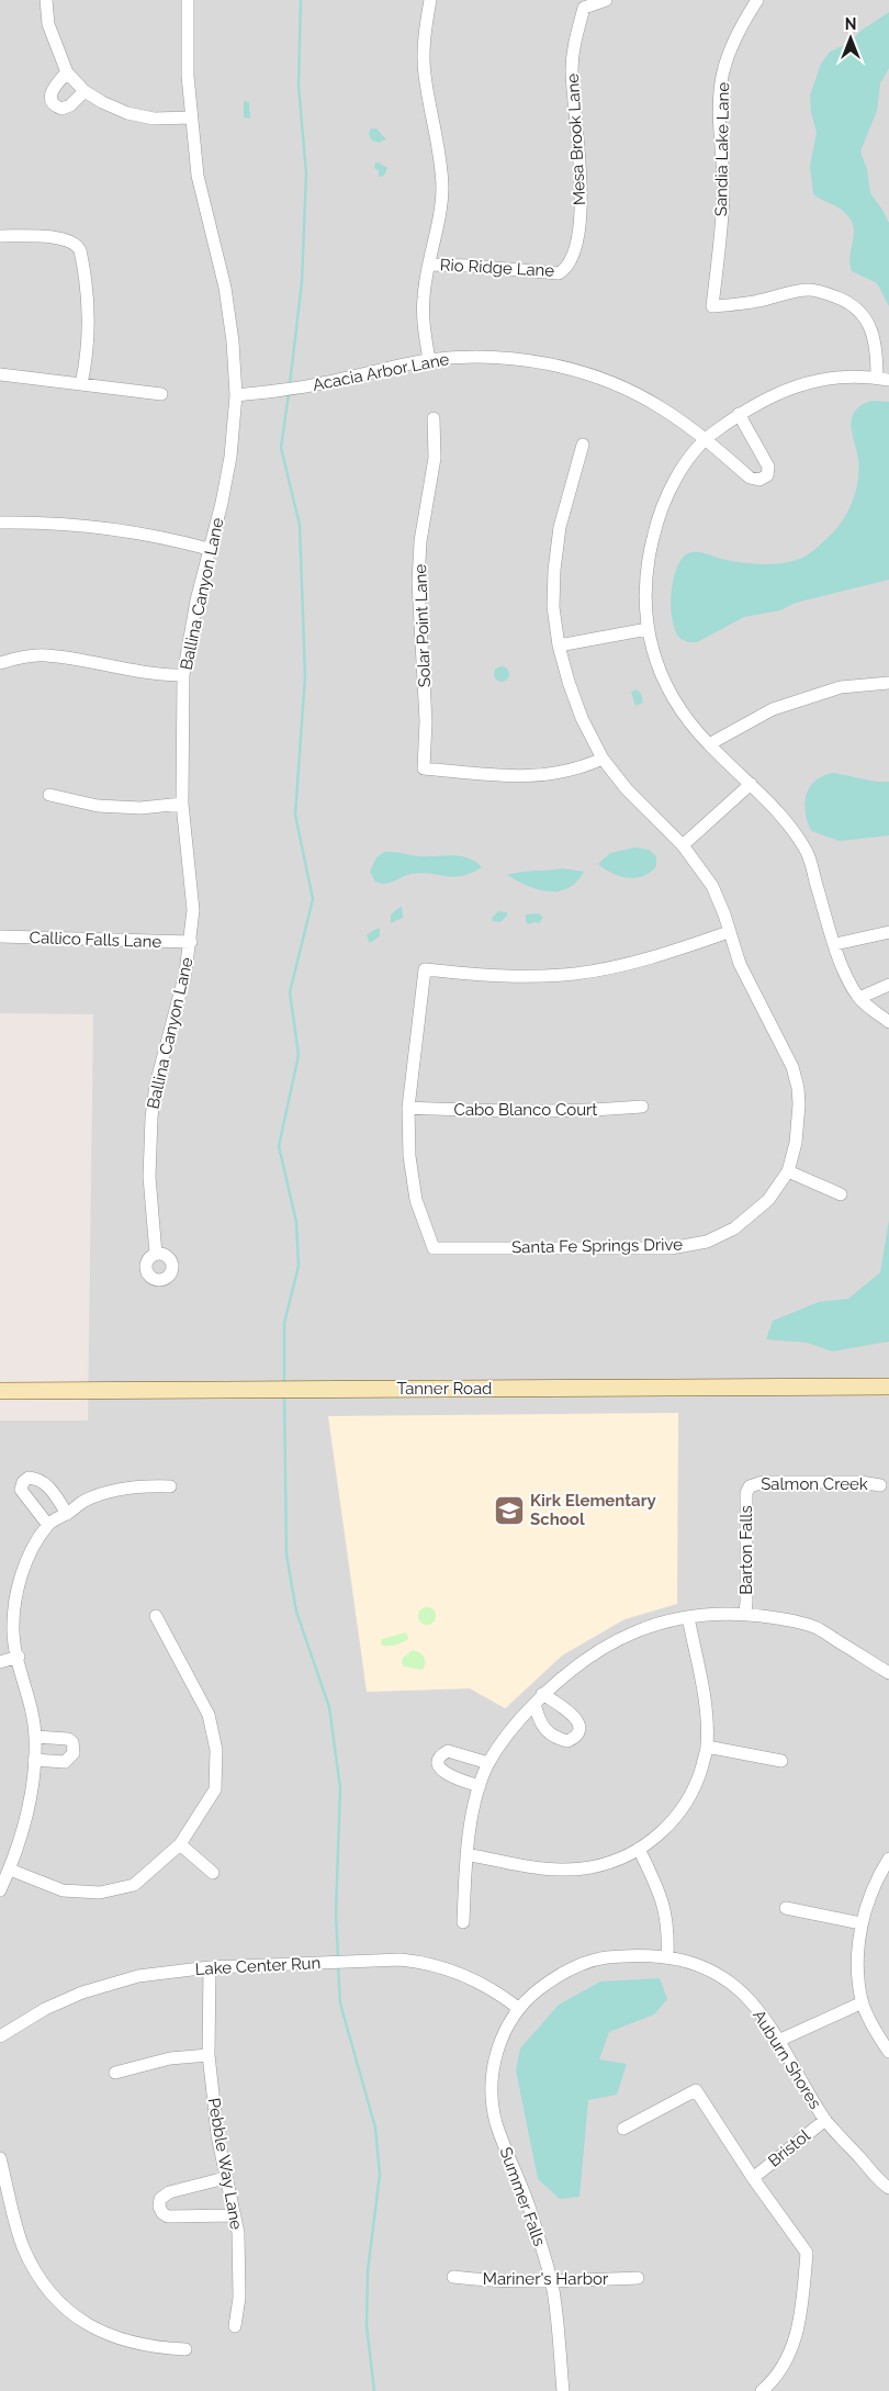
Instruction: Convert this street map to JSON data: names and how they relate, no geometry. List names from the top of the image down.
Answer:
{
  "streets": {
    "main road": ["Tanner Road"],
    "street": [
      "Mesa Brook Lane",
      "Sandia Lake Lane",
      "Rio Ridge Lane",
      "Acacia Arbor Lane",
      "Ballina Canyon Lane",
      "Solar Point Lane",
      "Callico Falls Lane",
      "Cabo Blanco Court",
      "Santa Fe Springs Drive",
      "Salmon Creek",
      "Barton Falls",
      "Lake Center Run",
      "Auburn Shores",
      "Bristol",
      "Pebble Way Lane",
      "Summer Falls",
      "Mariner's Harbor"
    ]
  },
  "crossings": [
    ["Mesa Brook Lane", "Rio Ridge Lane"],
    ["Acacia Arbor Lane", "Ballina Canyon Lane"],
    ["Ballina Canyon Lane", "Callico Falls Lane"],
    ["Solar Point Lane", "Santa Fe Springs Drive"],
    ["Cabo Blanco Court", "Santa Fe Springs Drive"],
    ["Salmon Creek", "Barton Falls"],
    ["Lake Center Run", "Auburn Shores"],
    ["Lake Center Run", "Pebble Way Lane"],
    ["Lake Center Run", "Summer Falls"],
    ["Auburn Shores", "Bristol"],
    ["Auburn Shores", "Summer Falls"],
    ["Summer Falls", "Mariner's Harbor"]
  ],
  "places": {
    "school or university": ["Kirk Elementary School"]
  },
  "north": "top"
}
